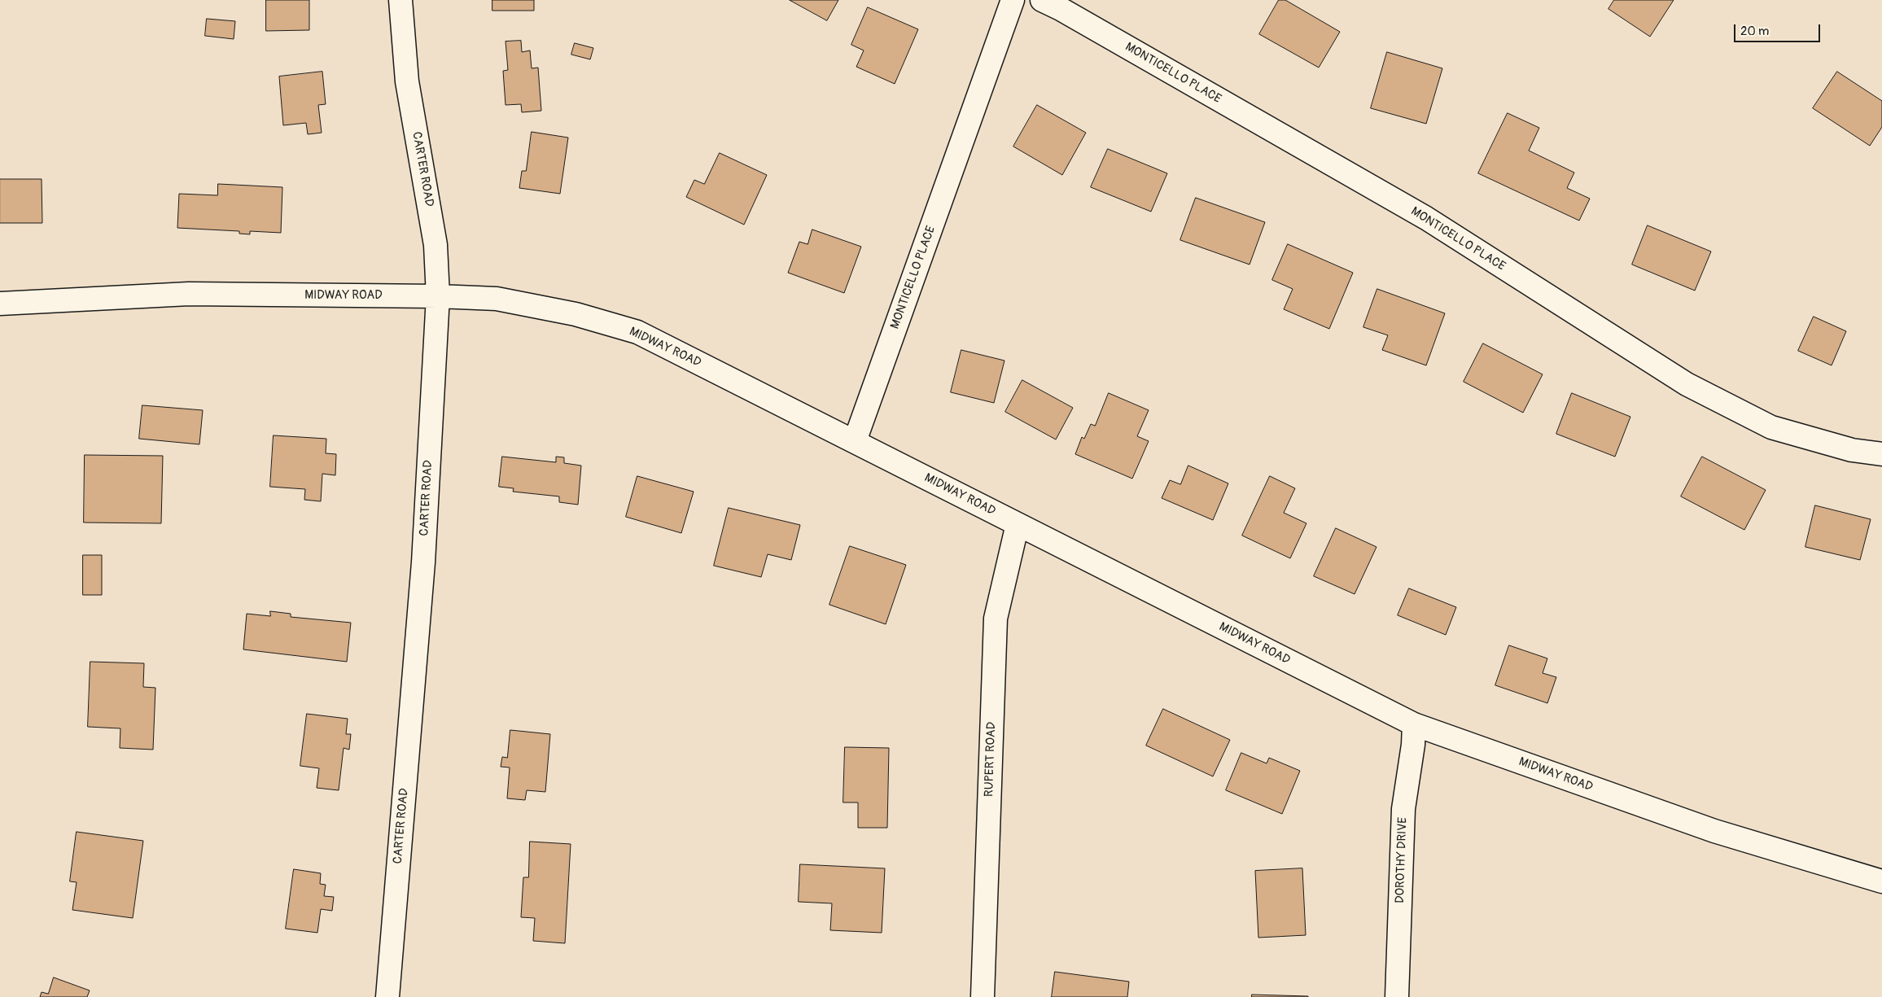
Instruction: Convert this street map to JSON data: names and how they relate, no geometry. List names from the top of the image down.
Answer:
{
  "streets": {
    "street": [
      "MONTICELLO PLACE",
      "CARTER ROAD",
      "MIDWAY ROAD",
      "RUPERT ROAD",
      "DOROTHY DRIVE"
    ]
  },
  "crossings": [
    ["MONTICELLO PLACE", "MIDWAY ROAD"],
    ["CARTER ROAD", "MIDWAY ROAD"],
    ["MIDWAY ROAD", "RUPERT ROAD"],
    ["MIDWAY ROAD", "DOROTHY DRIVE"]
  ],
  "scale_bar": "20 m"
}
